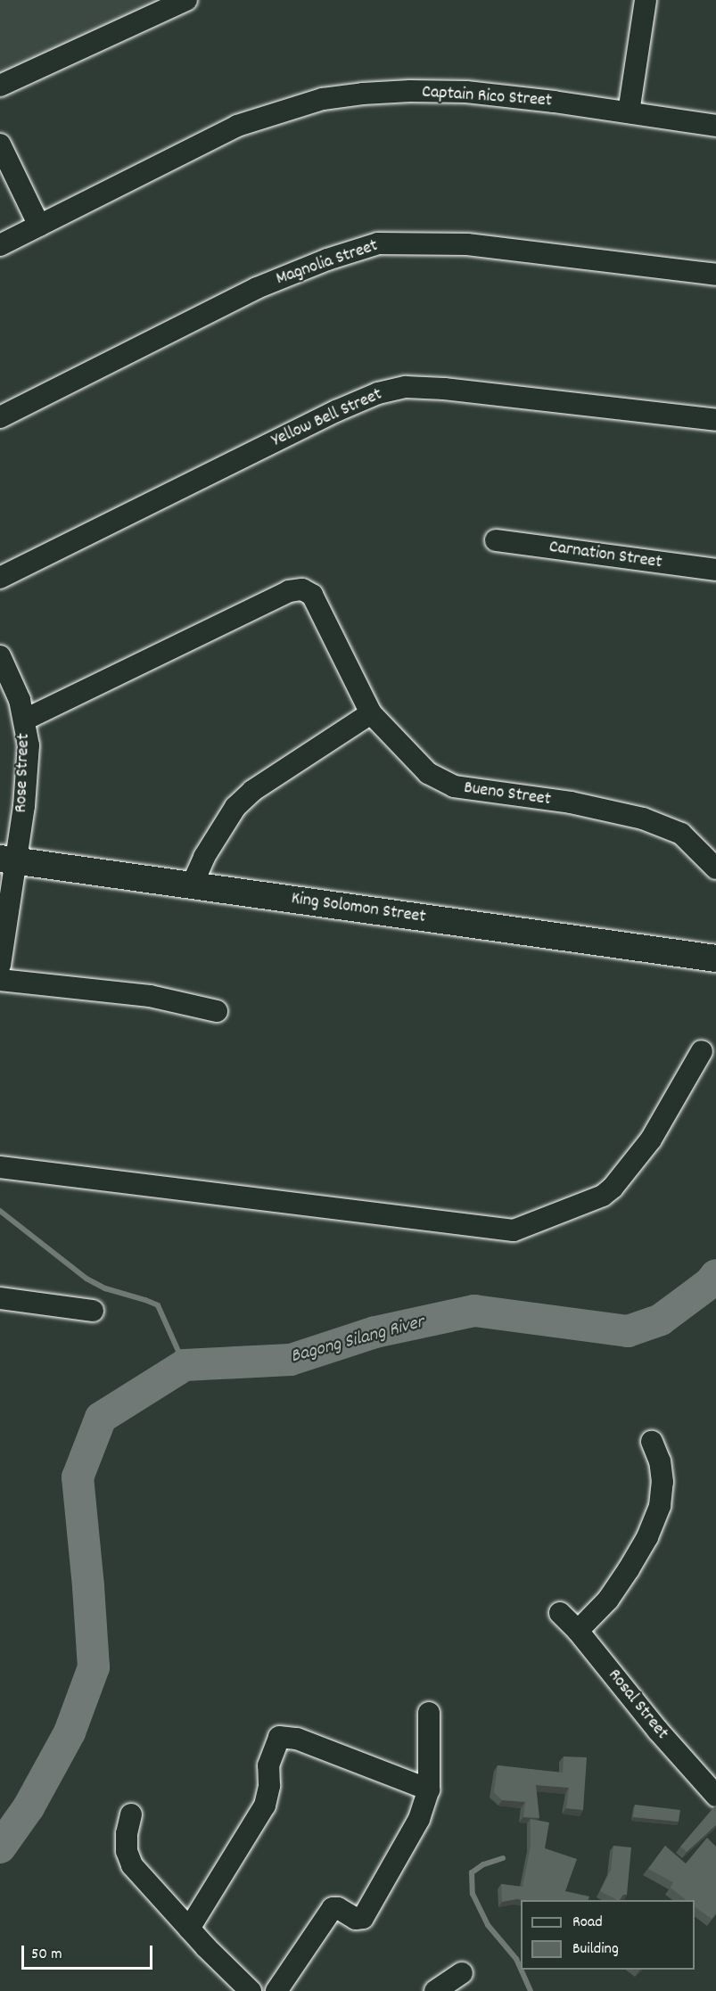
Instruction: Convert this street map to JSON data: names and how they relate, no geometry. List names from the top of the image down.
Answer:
{
  "streets": {
    "street": [
      "Captain Rico Street",
      "Magnolia Street",
      "Yellow Bell Street",
      "Carnation Street",
      "Rose Street",
      "Bueno Street",
      "King Solomon Street",
      "Rosal Street"
    ]
  },
  "crossings": [
    ["Rose Street", "Bueno Street"],
    ["Rose Street", "King Solomon Street"]
  ],
  "water": ["Bagong Silang River"],
  "legend": ["Road", "Building"],
  "scale_bar": "50 m"
}
